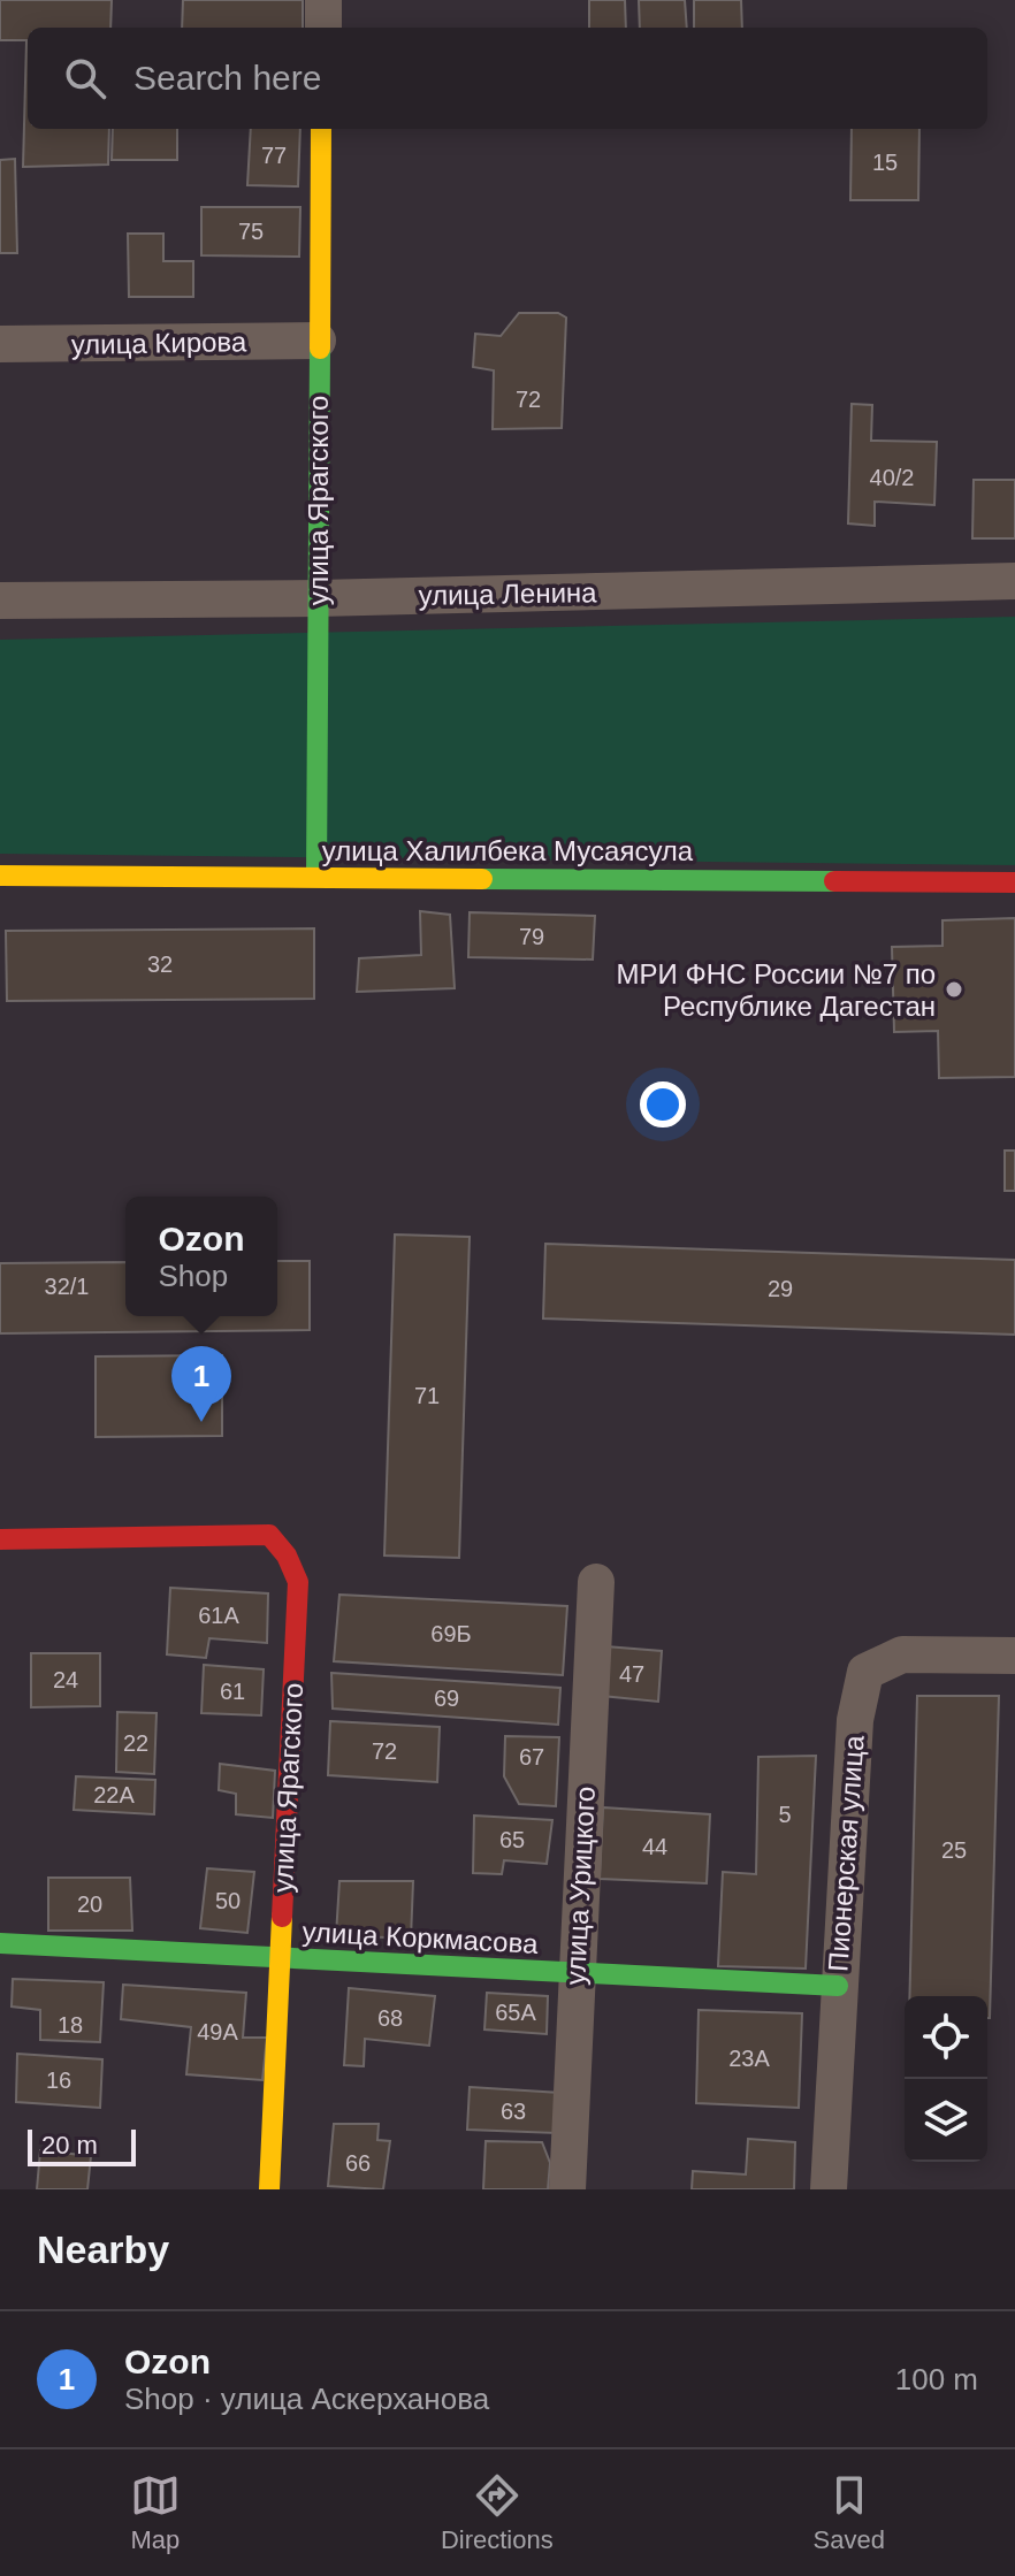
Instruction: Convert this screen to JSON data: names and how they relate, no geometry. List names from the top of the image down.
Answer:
{
  "streets": {
    "street": [
      "улица Кирова",
      "улица Ярагского",
      "улица Ленина",
      "улица Халилбека Мусаясула",
      "Пионерская улица",
      "улица Урицкого",
      "улица Коркмасова"
    ]
  },
  "crossings": [
    ["улица Кирова", "улица Ярагского"],
    ["улица Ярагского", "улица Ленина"],
    ["улица Ярагского", "улица Халилбека Мусаясула"],
    ["улица Ярагского", "улица Коркмасова"],
    ["Пионерская улица", "улица Коркмасова"],
    ["улица Урицкого", "улица Коркмасова"]
  ],
  "places": ["МРИ ФНС России №7 по Республике Дагестан"],
  "house_numbers": [
    "77",
    "15",
    "75",
    "72",
    "40/2",
    "79",
    "32",
    "32/1",
    "29",
    "71",
    "61А",
    "69Б",
    "47",
    "24",
    "61",
    "69",
    "22",
    "72",
    "67",
    "22А",
    "5",
    "65",
    "44",
    "25",
    "50",
    "20",
    "65А",
    "68",
    "18",
    "49А",
    "23А",
    "16",
    "63",
    "66"
  ],
  "scale_bar": "20 m",
  "page": {
    "search": "Search here",
    "popup": ["Ozon", "Shop"],
    "pins": "1",
    "scale": "20 m",
    "heading": "Nearby",
    "list": [
      {
        "mark": "1",
        "name": "Ozon",
        "note": "Shop · улица Аскерханова",
        "value": "100 m"
      }
    ],
    "nav": ["Map", "Directions", "Saved"]
  }
}
